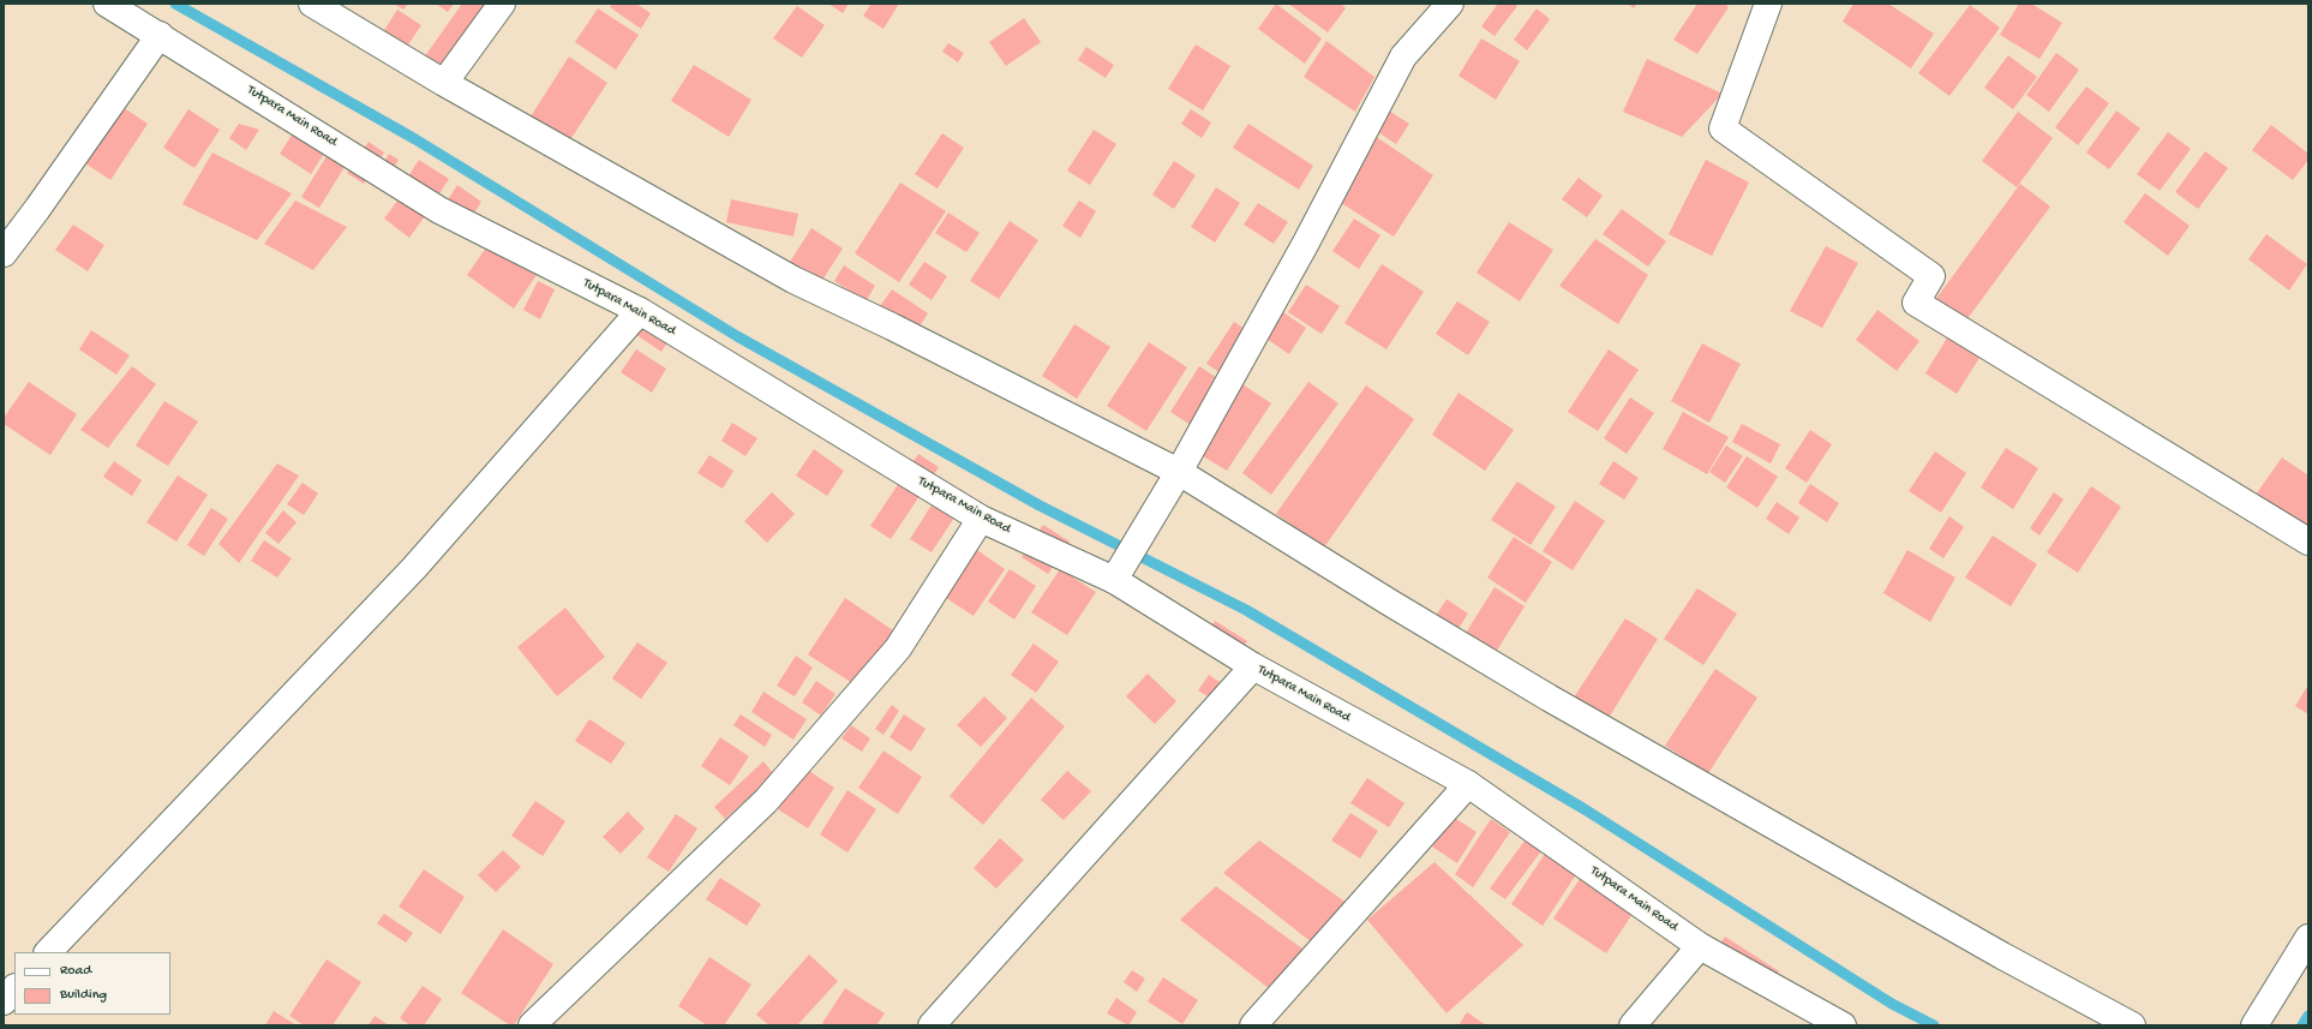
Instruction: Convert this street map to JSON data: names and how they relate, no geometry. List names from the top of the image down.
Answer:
{
  "streets": {
    "street": ["Tutpara Main Road"]
  },
  "legend": ["Road", "Building"]
}
